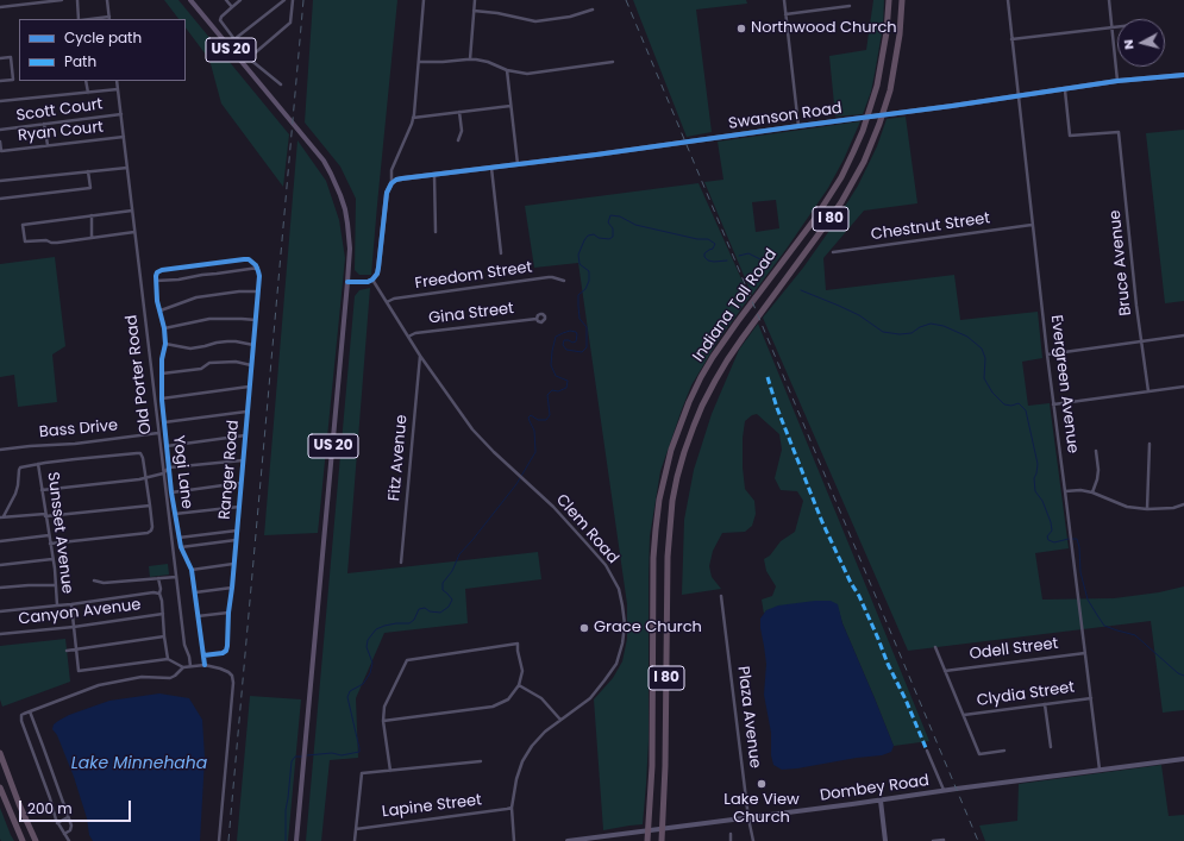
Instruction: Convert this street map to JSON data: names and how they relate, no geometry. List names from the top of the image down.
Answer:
{
  "streets": {
    "highway": ["I 80", "Indiana Toll Road"],
    "main road": ["US 20"],
    "street": [
      "Scott Court",
      "Swanson Road",
      "Ryan Court",
      "Chestnut Street",
      "Bruce Avenue",
      "Freedom Street",
      "Gina Street",
      "Old Porter Road",
      "Evergreen Avenue",
      "Bass Drive",
      "Fitz Avenue",
      "Ranger Road",
      "Yogi Lane",
      "Clem Road",
      "Sunsset Avenue",
      "Canyon Avenue",
      "Odell Street",
      "Clydia Street",
      "Plaza Avenue",
      "Dombey Road",
      "Lapine Street"
    ]
  },
  "crossings": [
    ["Scott Court", "Old Porter Road"],
    ["Swanson Road", "Bruce Avenue"],
    ["Swanson Road", "Evergreen Avenue"],
    ["Ryan Court", "Old Porter Road"],
    ["Chestnut Street", "Evergreen Avenue"],
    ["Freedom Street", "Clem Road"],
    ["Gina Street", "Clem Road"],
    ["Old Porter Road", "Bass Drive"],
    ["Evergreen Avenue", "Odell Street"],
    ["Evergreen Avenue", "Clydia Street"],
    ["Evergreen Avenue", "Dombey Road"],
    ["Fitz Avenue", "Clem Road"],
    ["Ranger Road", "Yogi Lane"],
    ["Clem Road", "Lapine Street"],
    ["Sunsset Avenue", "Canyon Avenue"],
    ["Plaza Avenue", "Dombey Road"]
  ],
  "water": ["Lake Minnehaha"],
  "places": ["Northwood Church", "Grace Church", "Lake View Church"],
  "legend": ["Cycle path", "Path"],
  "scale_bar": "200 m",
  "north": "left"
}
